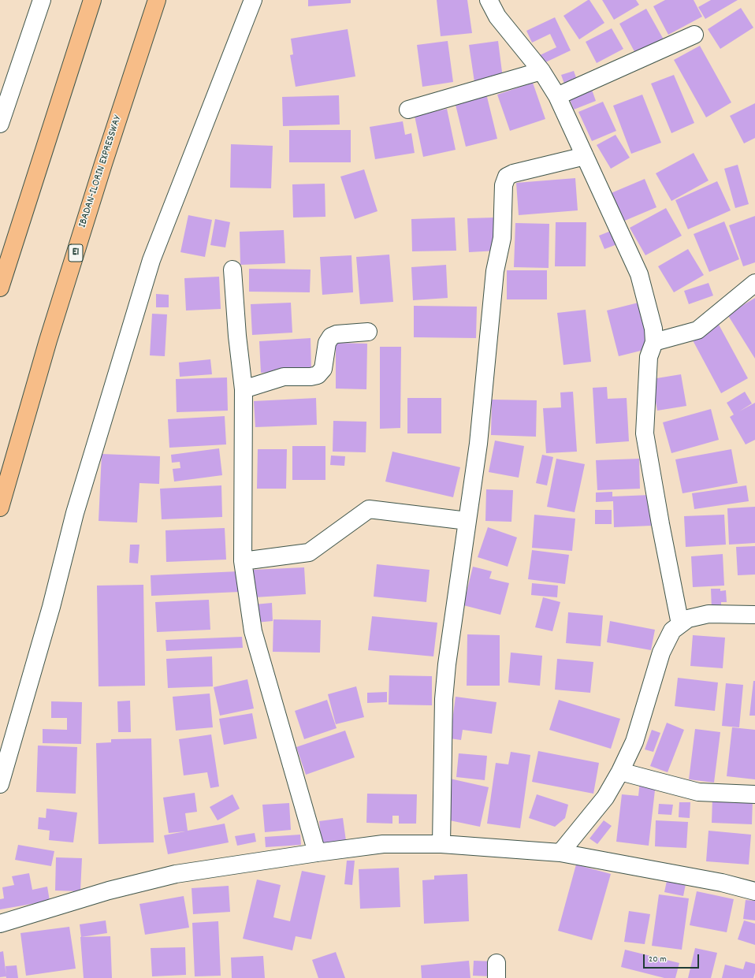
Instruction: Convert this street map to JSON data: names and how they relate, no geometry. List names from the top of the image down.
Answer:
{
  "streets": {
    "highway": ["IBADAN-ILORIN EXPRESSWAY", "E1"]
  },
  "scale_bar": "20 m"
}
